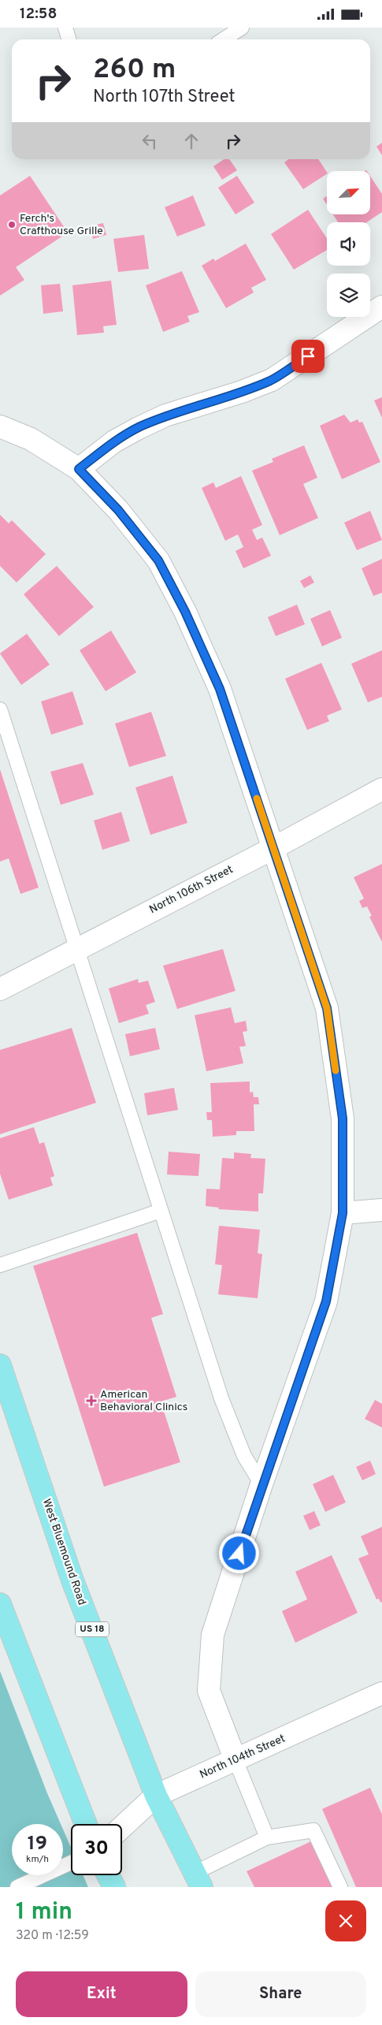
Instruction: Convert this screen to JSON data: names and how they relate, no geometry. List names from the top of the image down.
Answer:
{
  "streets": {
    "main road": ["West Bluemound Road", "US 18"],
    "street": ["North 106th Street", "North 104th Street"]
  },
  "crossings": [
    ["West Bluemound Road", "North 104th Street"]
  ],
  "places": {
    "other": ["Ferch's Crafthouse Grille"],
    "health": ["American Behavioral Clinics"]
  },
  "north": "top right",
  "page": {
    "status": "12:58",
    "turn": ["260 m", "North 107th Street"],
    "speed": "19 km/h",
    "limit": "30",
    "heading": ["1 min", "320 m · 12:59"],
    "buttons": ["Exit", "Share"]
  }
}
